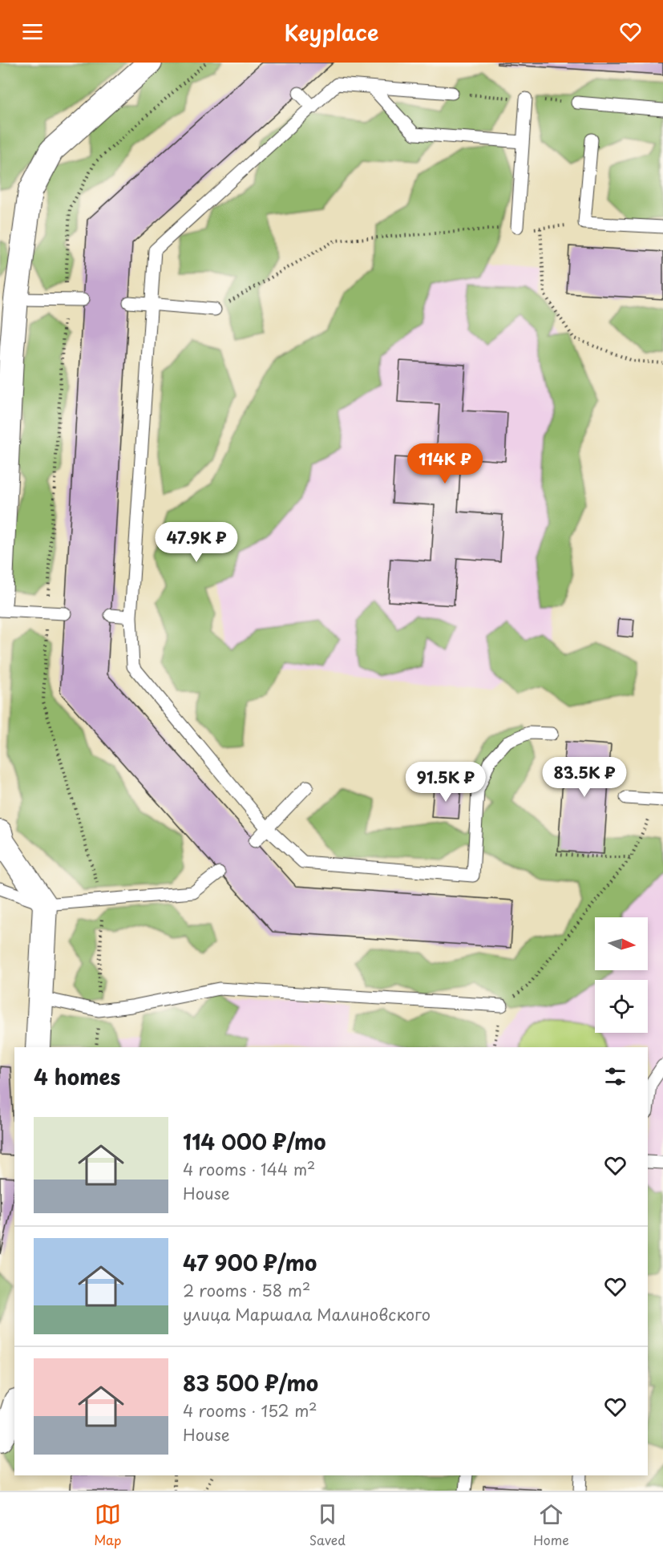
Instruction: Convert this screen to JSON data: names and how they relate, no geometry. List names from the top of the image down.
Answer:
{
  "north": "right",
  "page": {
    "header": "Keyplace",
    "price": [
      "114K ₽",
      "47.9K ₽",
      "83.5K ₽",
      "91.5K ₽"
    ],
    "heading": "4 homes",
    "list": [
      {
        "name": "114 000 ₽/mo",
        "note": "4 rooms · 144 m² · House"
      },
      {
        "name": "47 900 ₽/mo",
        "note": "2 rooms · 58 m² · улица Маршала Малиновского"
      },
      {
        "name": "83 500 ₽/mo",
        "note": "4 rooms · 152 m² · House"
      }
    ],
    "tabs": ["Map", "Saved", "Home"]
  }
}
